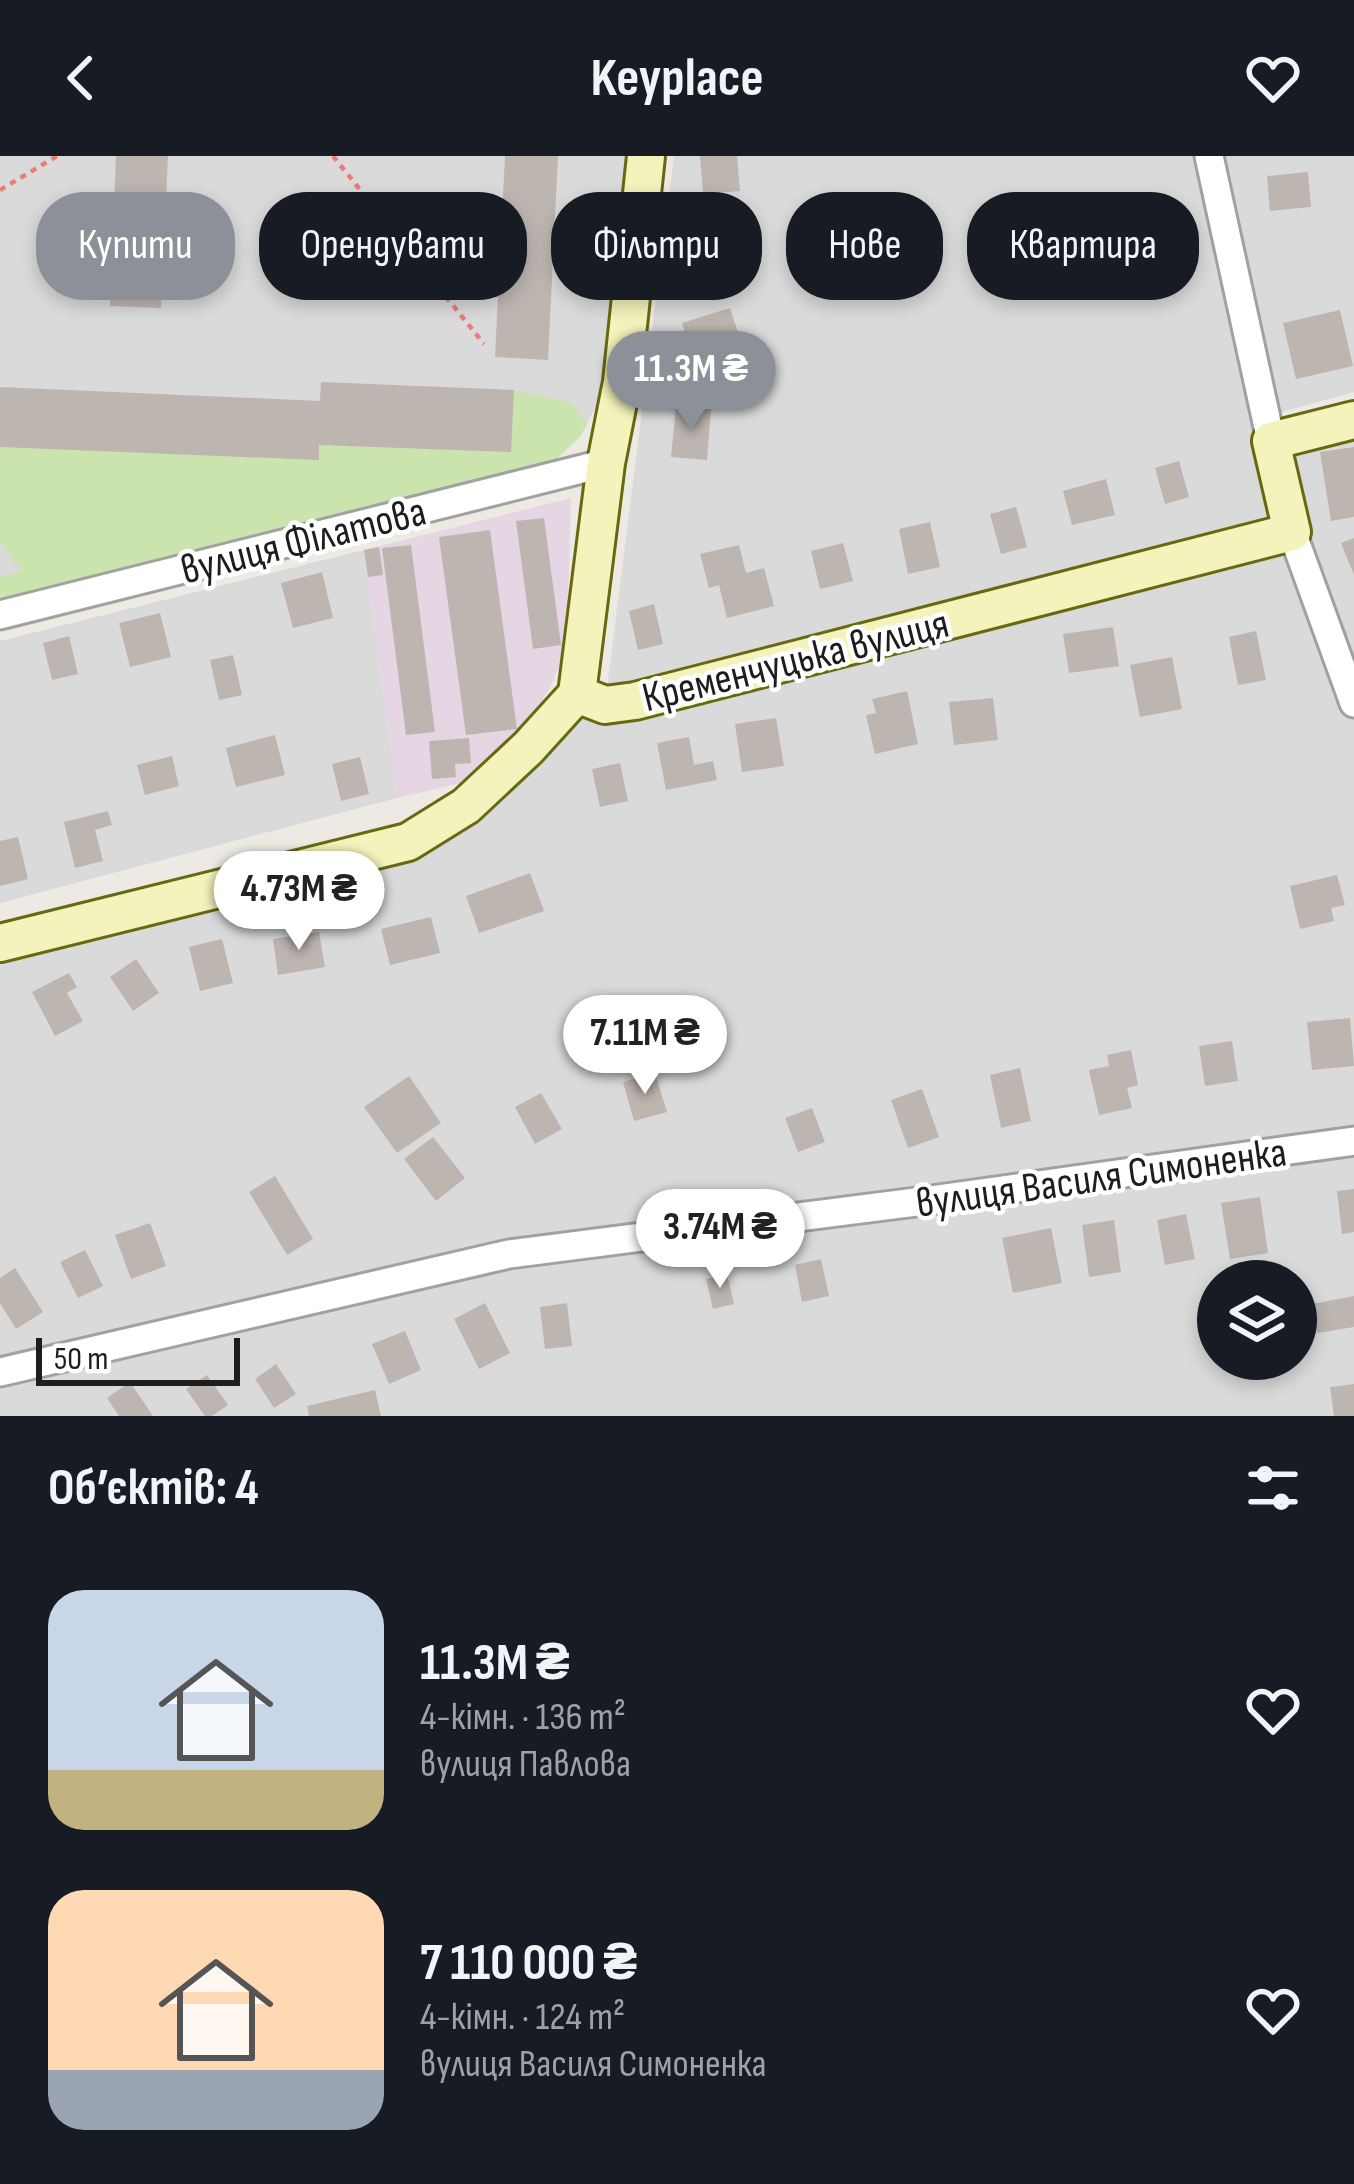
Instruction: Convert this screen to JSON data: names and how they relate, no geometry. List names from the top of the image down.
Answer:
{
  "streets": {
    "street": ["вулиця Філатова", "Кременчуцька вулиця", "вулиця Василя Симоненка"]
  },
  "scale_bar": "50 m",
  "page": {
    "header": "Keyplace",
    "chip": [
      "Купити",
      "Орендувати",
      "Фільтри",
      "Нове",
      "Квартира"
    ],
    "price": [
      "11.3M ₴",
      "4.73M ₴",
      "7.11M ₴",
      "3.74M ₴"
    ],
    "scale": "50 m",
    "heading": "Об’єктів: 4",
    "list": [
      {
        "name": "11.3M ₴",
        "note": "4-кімн. · 136 m² · вулиця Павлова"
      },
      {
        "name": "7 110 000 ₴",
        "note": "4-кімн. · 124 m² · вулиця Василя Симоненка"
      }
    ]
  }
}
